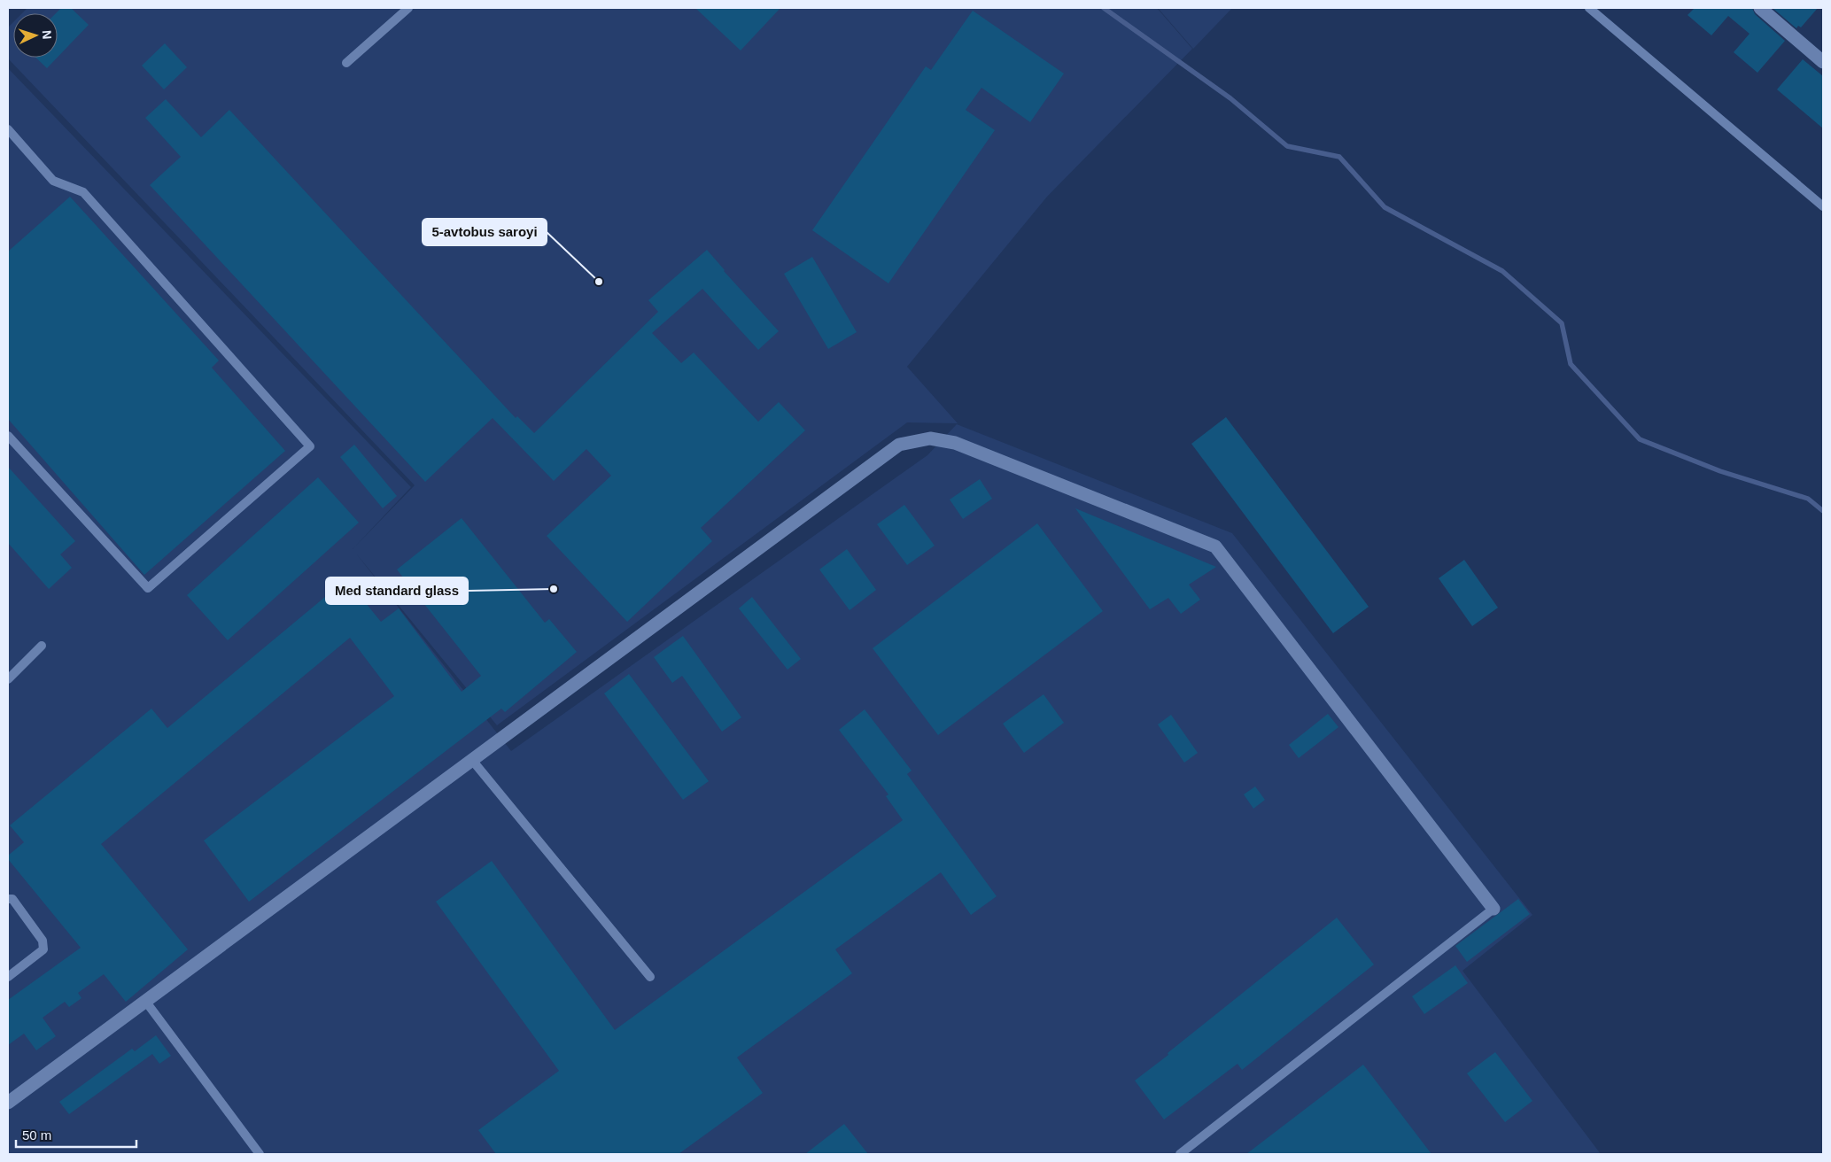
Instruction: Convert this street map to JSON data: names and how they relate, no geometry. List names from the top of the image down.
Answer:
{
  "places": ["5-avtobus saroyi", "Med standard glass"],
  "scale_bar": "50 m",
  "north": "right"
}
